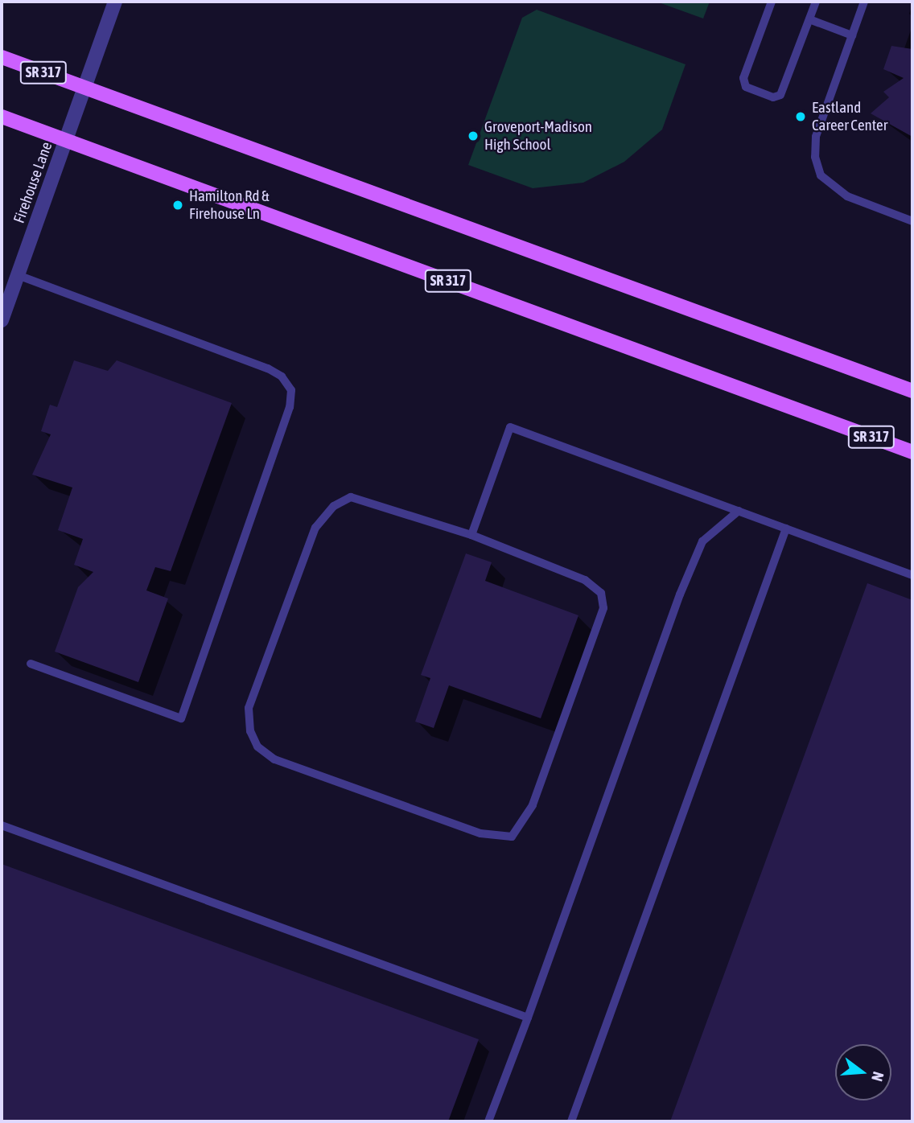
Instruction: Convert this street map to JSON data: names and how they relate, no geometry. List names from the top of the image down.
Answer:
{
  "streets": {
    "main road": ["SR 317"],
    "street": ["Firehouse Lane"]
  },
  "crossings": [
    ["SR 317", "Firehouse Lane"]
  ],
  "places": ["Eastland Career Center", "Groveport-Madison High School", "Hamilton Rd & Firehouse Ln"],
  "north": "right"
}
